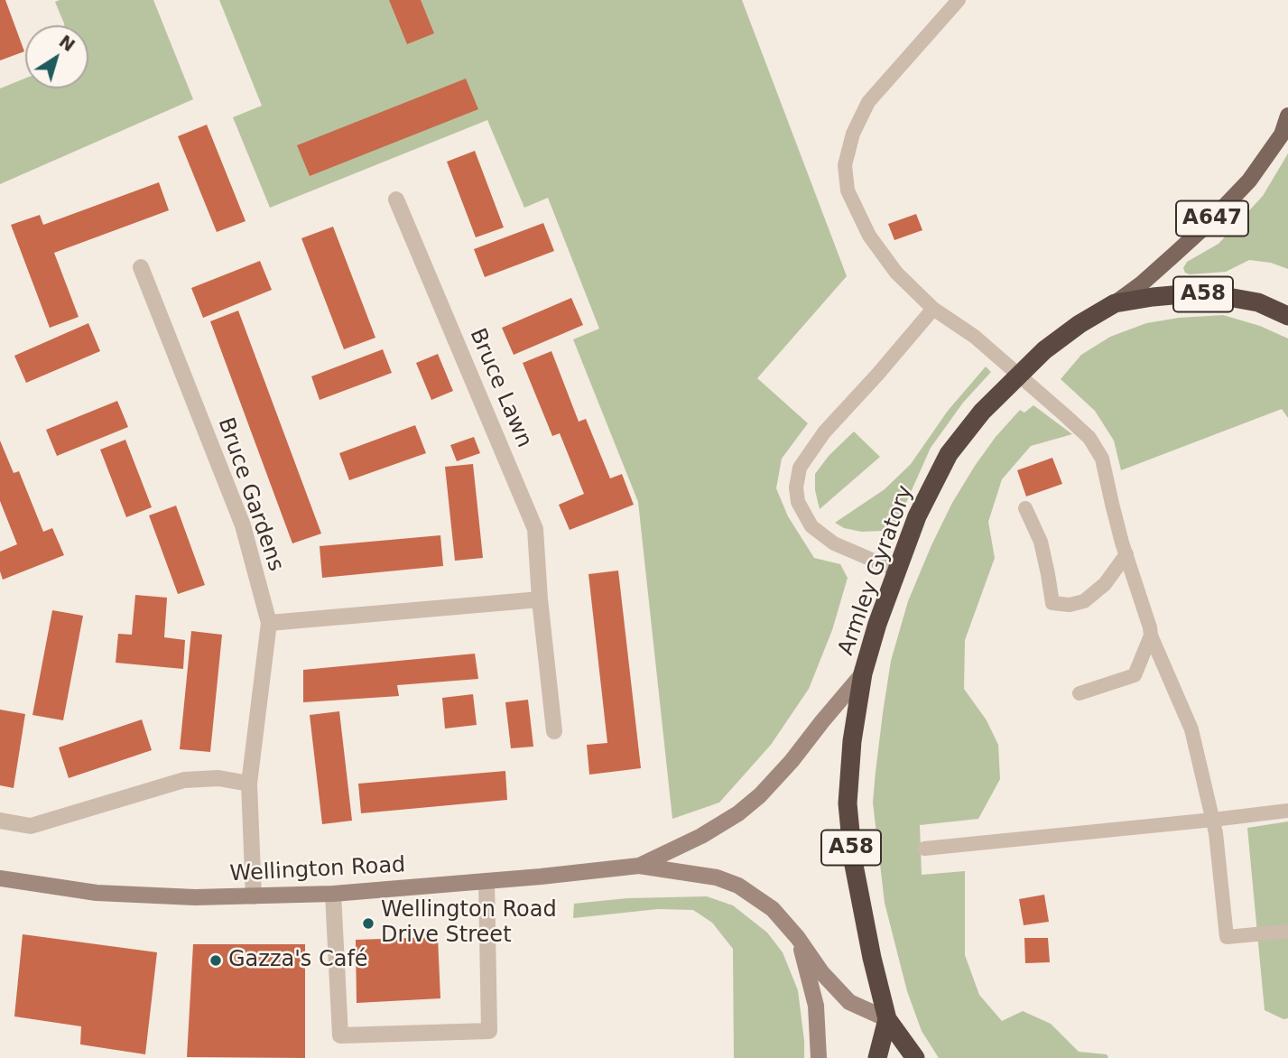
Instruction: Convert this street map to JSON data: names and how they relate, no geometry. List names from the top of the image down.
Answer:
{
  "streets": {
    "highway": ["A58", "Armley Gyratory"],
    "main road": ["A647", "Wellington Road"],
    "street": ["Bruce Lawn", "Bruce Gardens"]
  },
  "crossings": [
    ["A647", "Armley Gyratory"],
    ["A58", "Armley Gyratory"],
    ["A58", "Wellington Road"],
    ["Bruce Gardens", "Wellington Road"],
    ["Armley Gyratory", "Wellington Road"]
  ],
  "places": ["Wellington Road Drive Street", "Gazza's Café"],
  "north": "top right"
}
